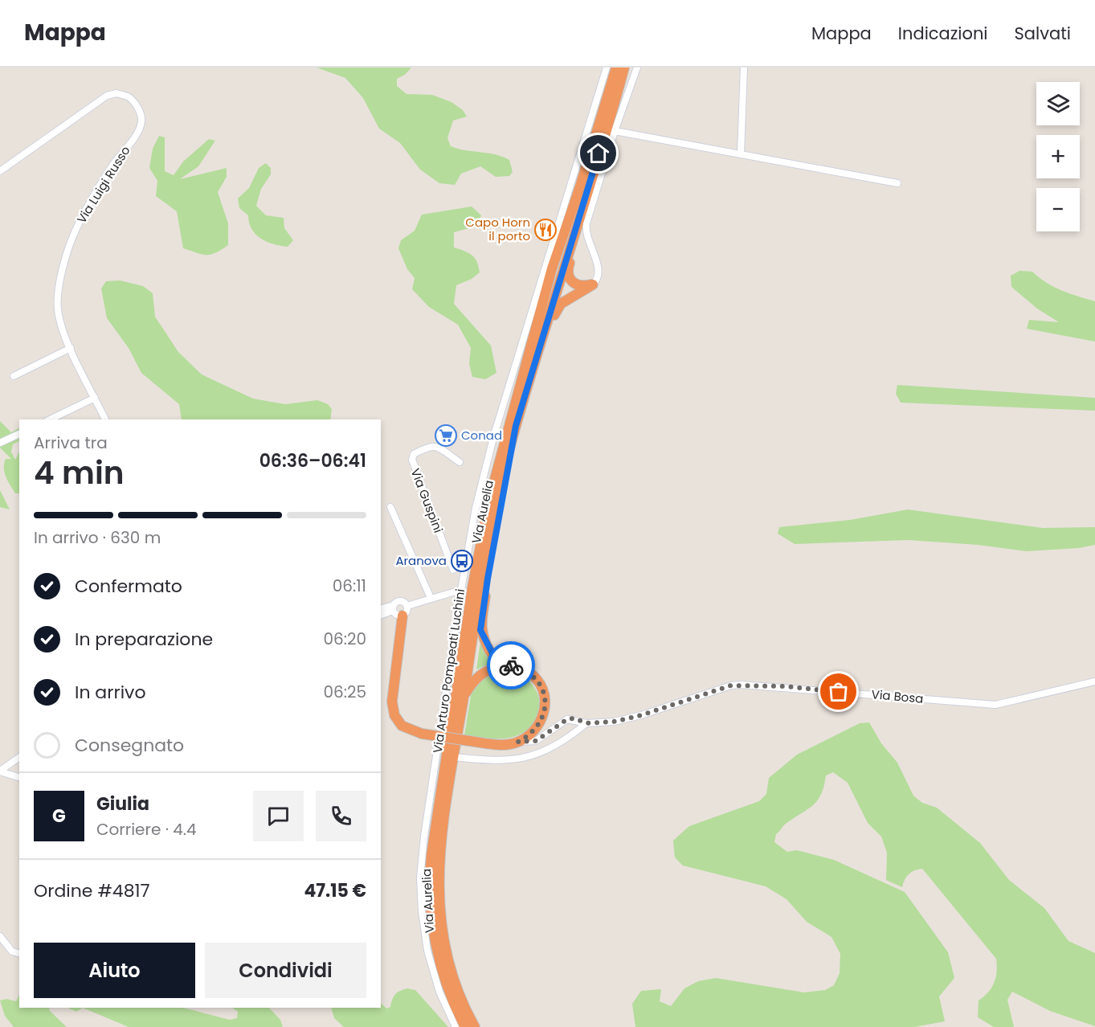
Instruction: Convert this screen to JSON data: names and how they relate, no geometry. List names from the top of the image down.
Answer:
{
  "streets": {
    "highway": ["Via Aurelia"],
    "street": [
      "Via Luigi Russo",
      "Via Guspini",
      "Via Arturo Pompeati Luchini",
      "Via Bosa"
    ]
  },
  "places": {
    "restaurant": ["Capo Horn il porto"],
    "supermarket": ["Conad"],
    "bus stop": ["Aranova"]
  },
  "page": {
    "header": "Mappa",
    "nav": ["Mappa", "Indicazioni", "Salvati"],
    "map_buttons": ["+", "−"],
    "heading": ["4 min", "Arriva tra", "06:36–06:41"],
    "panel": [
      "Giulia",
      "Corriere · 4.4",
      "Ordine #4817",
      "47.15 €"
    ],
    "bar": "In arrivo · 630 m",
    "list": [
      ["Confermato", "06:11"],
      ["In preparazione", "06:20"],
      ["In arrivo", "06:25"],
      "Consegnato"
    ],
    "round": "G",
    "buttons": ["Aiuto", "Condividi"]
  }
}
